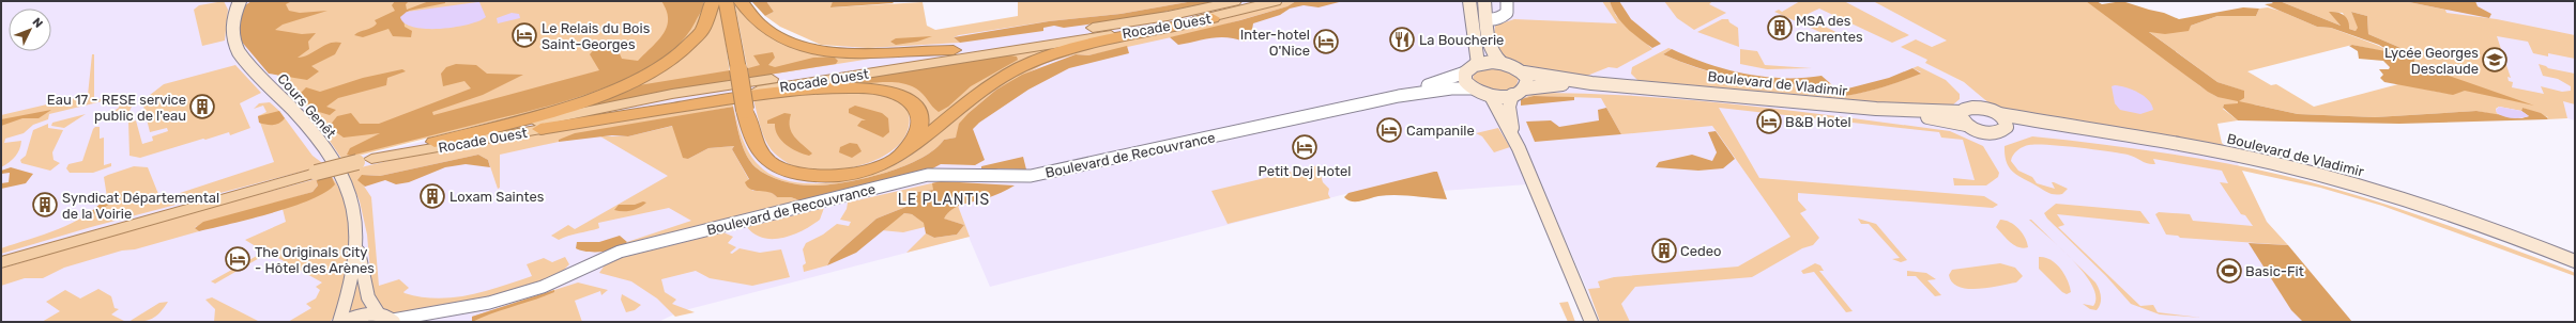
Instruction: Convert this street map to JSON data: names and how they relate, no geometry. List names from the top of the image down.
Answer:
{
  "streets": {
    "main road": ["Rocade Ouest", "Boulevard de Vladimir", "Cours Genêt"],
    "street": ["Boulevard de Recouvrance"]
  },
  "districts": ["LE PLANTIS"],
  "places": {
    "building": [
      "MSA des Charentes",
      "Eau 17 - RESE service public de l'eau",
      "Loxam Saintes",
      "Syndicat Départemental de la Voirie",
      "Cedeo"
    ],
    "hotel": [
      "Le Relais du Bois Saint-Georges",
      "Inter-hotel O'Nice",
      "B&B Hotel",
      "Campanile",
      "Petit Dej Hotel",
      "The Originals City - Hôtel des Arènes"
    ],
    "restaurant": ["La Boucherie"],
    "school or university": ["Lycée Georges Desclaude"],
    "sports": ["Basic-Fit"]
  },
  "north": "top right"
}
